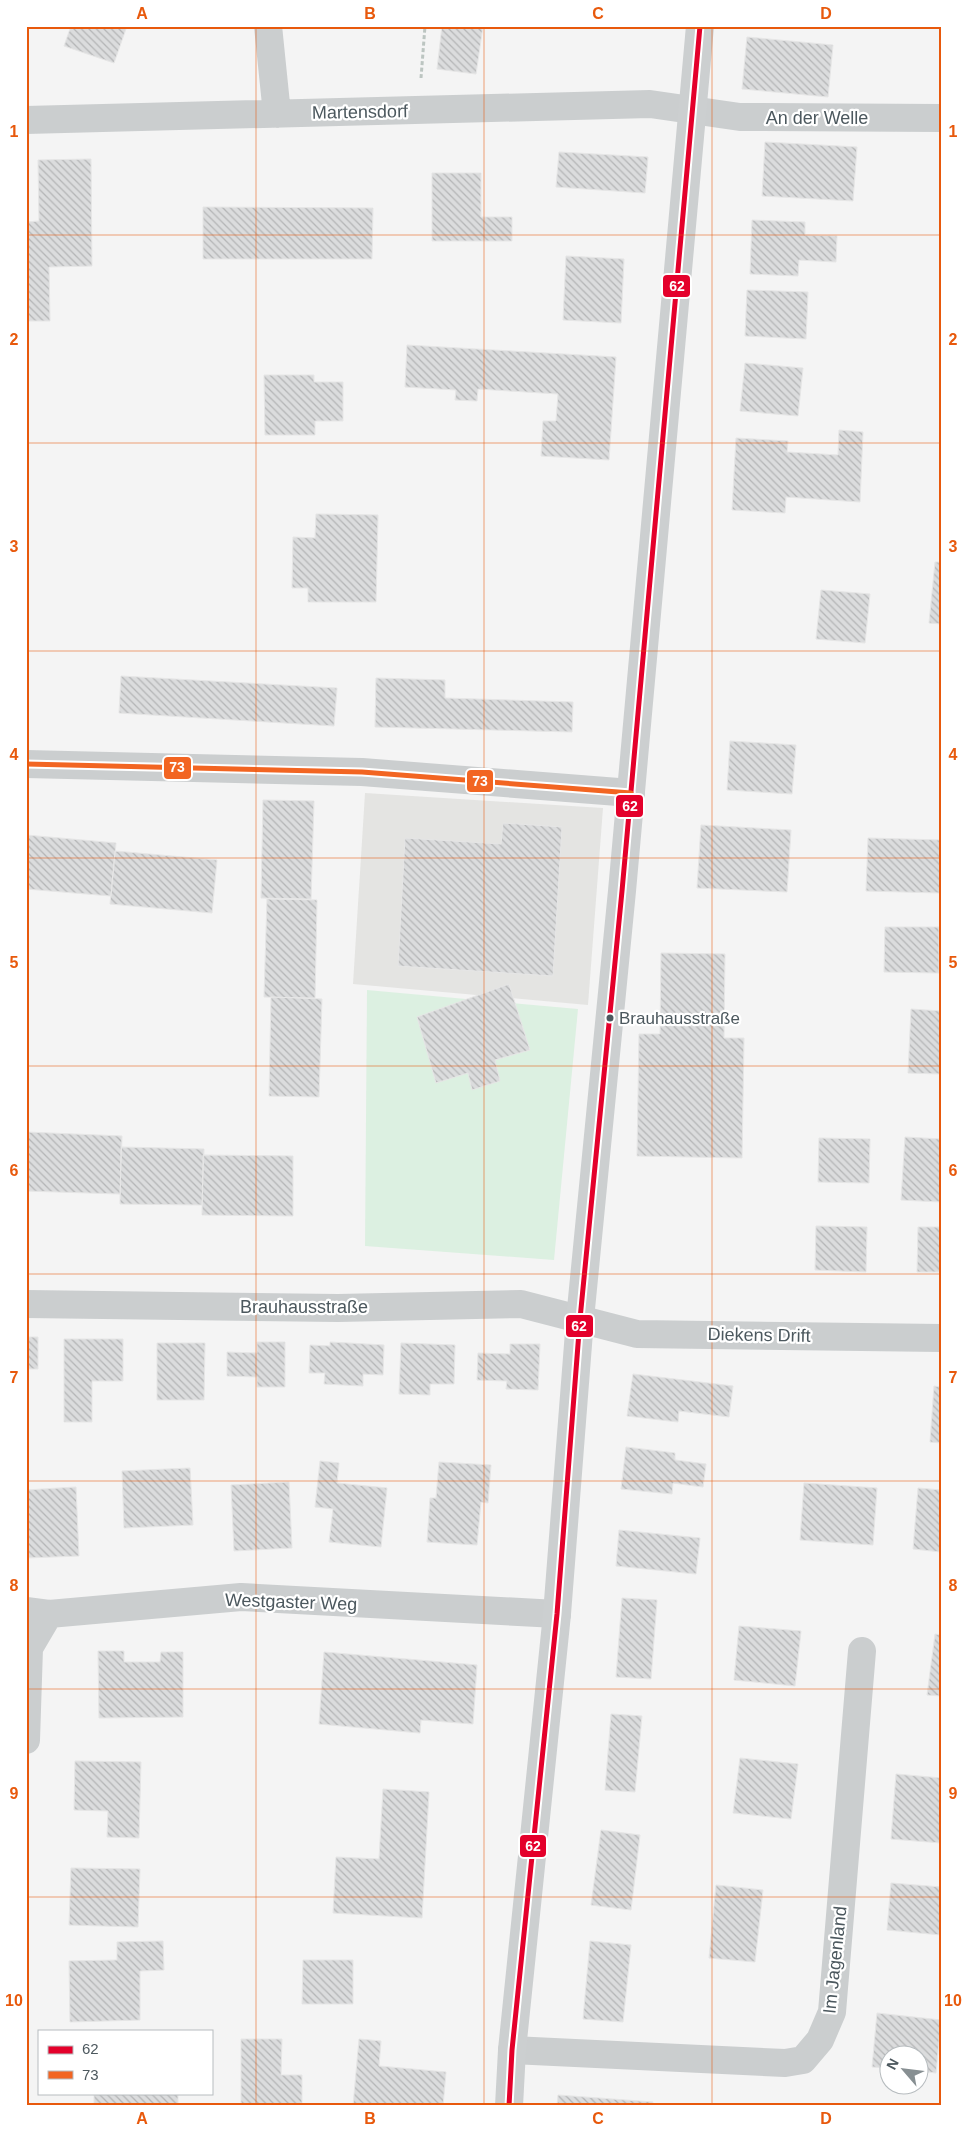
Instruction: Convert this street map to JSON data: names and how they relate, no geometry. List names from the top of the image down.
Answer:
{
  "streets": {
    "street": [
      "Martensdorf",
      "An der Welle",
      "Brauhausstraße",
      "Diekens Drift",
      "Westgaster Weg",
      "Im Jagenland"
    ]
  },
  "crossings": [
    ["Martensdorf", "An der Welle"],
    ["Brauhausstraße", "Diekens Drift"]
  ],
  "places": ["Brauhausstraße"],
  "lines": ["transit line 62", "transit line 73"],
  "legend": ["62", "73"],
  "north": "top left",
  "grid": {
    "columns": [
      "A",
      "B",
      "C",
      "D"
    ],
    "rows": [
      "1",
      "2",
      "3",
      "4",
      "5",
      "6",
      "7",
      "8",
      "9",
      "10"
    ]
  }
}
